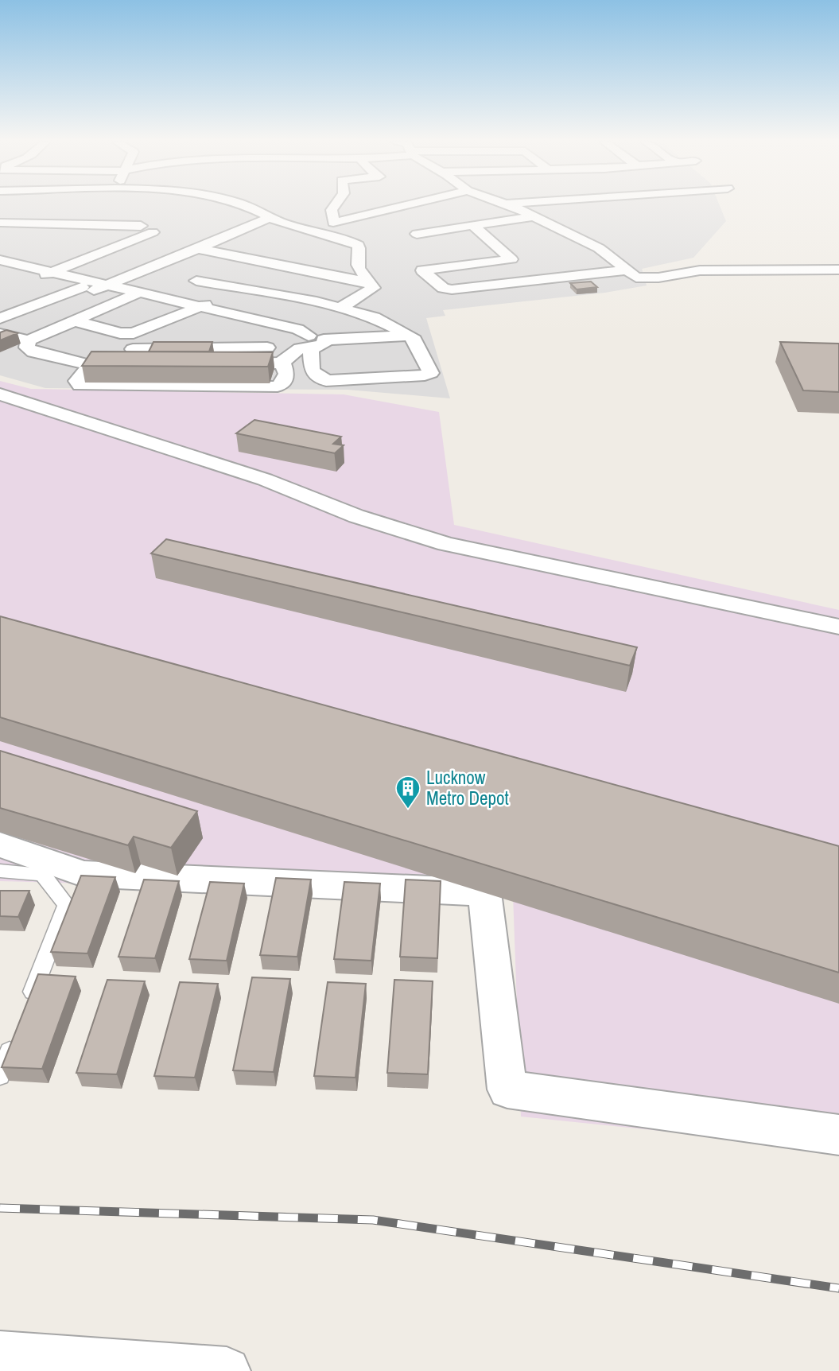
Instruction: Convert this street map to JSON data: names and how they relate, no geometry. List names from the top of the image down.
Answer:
{
  "places": {
    "building": ["Lucknow Metro Depot"]
  }
}
